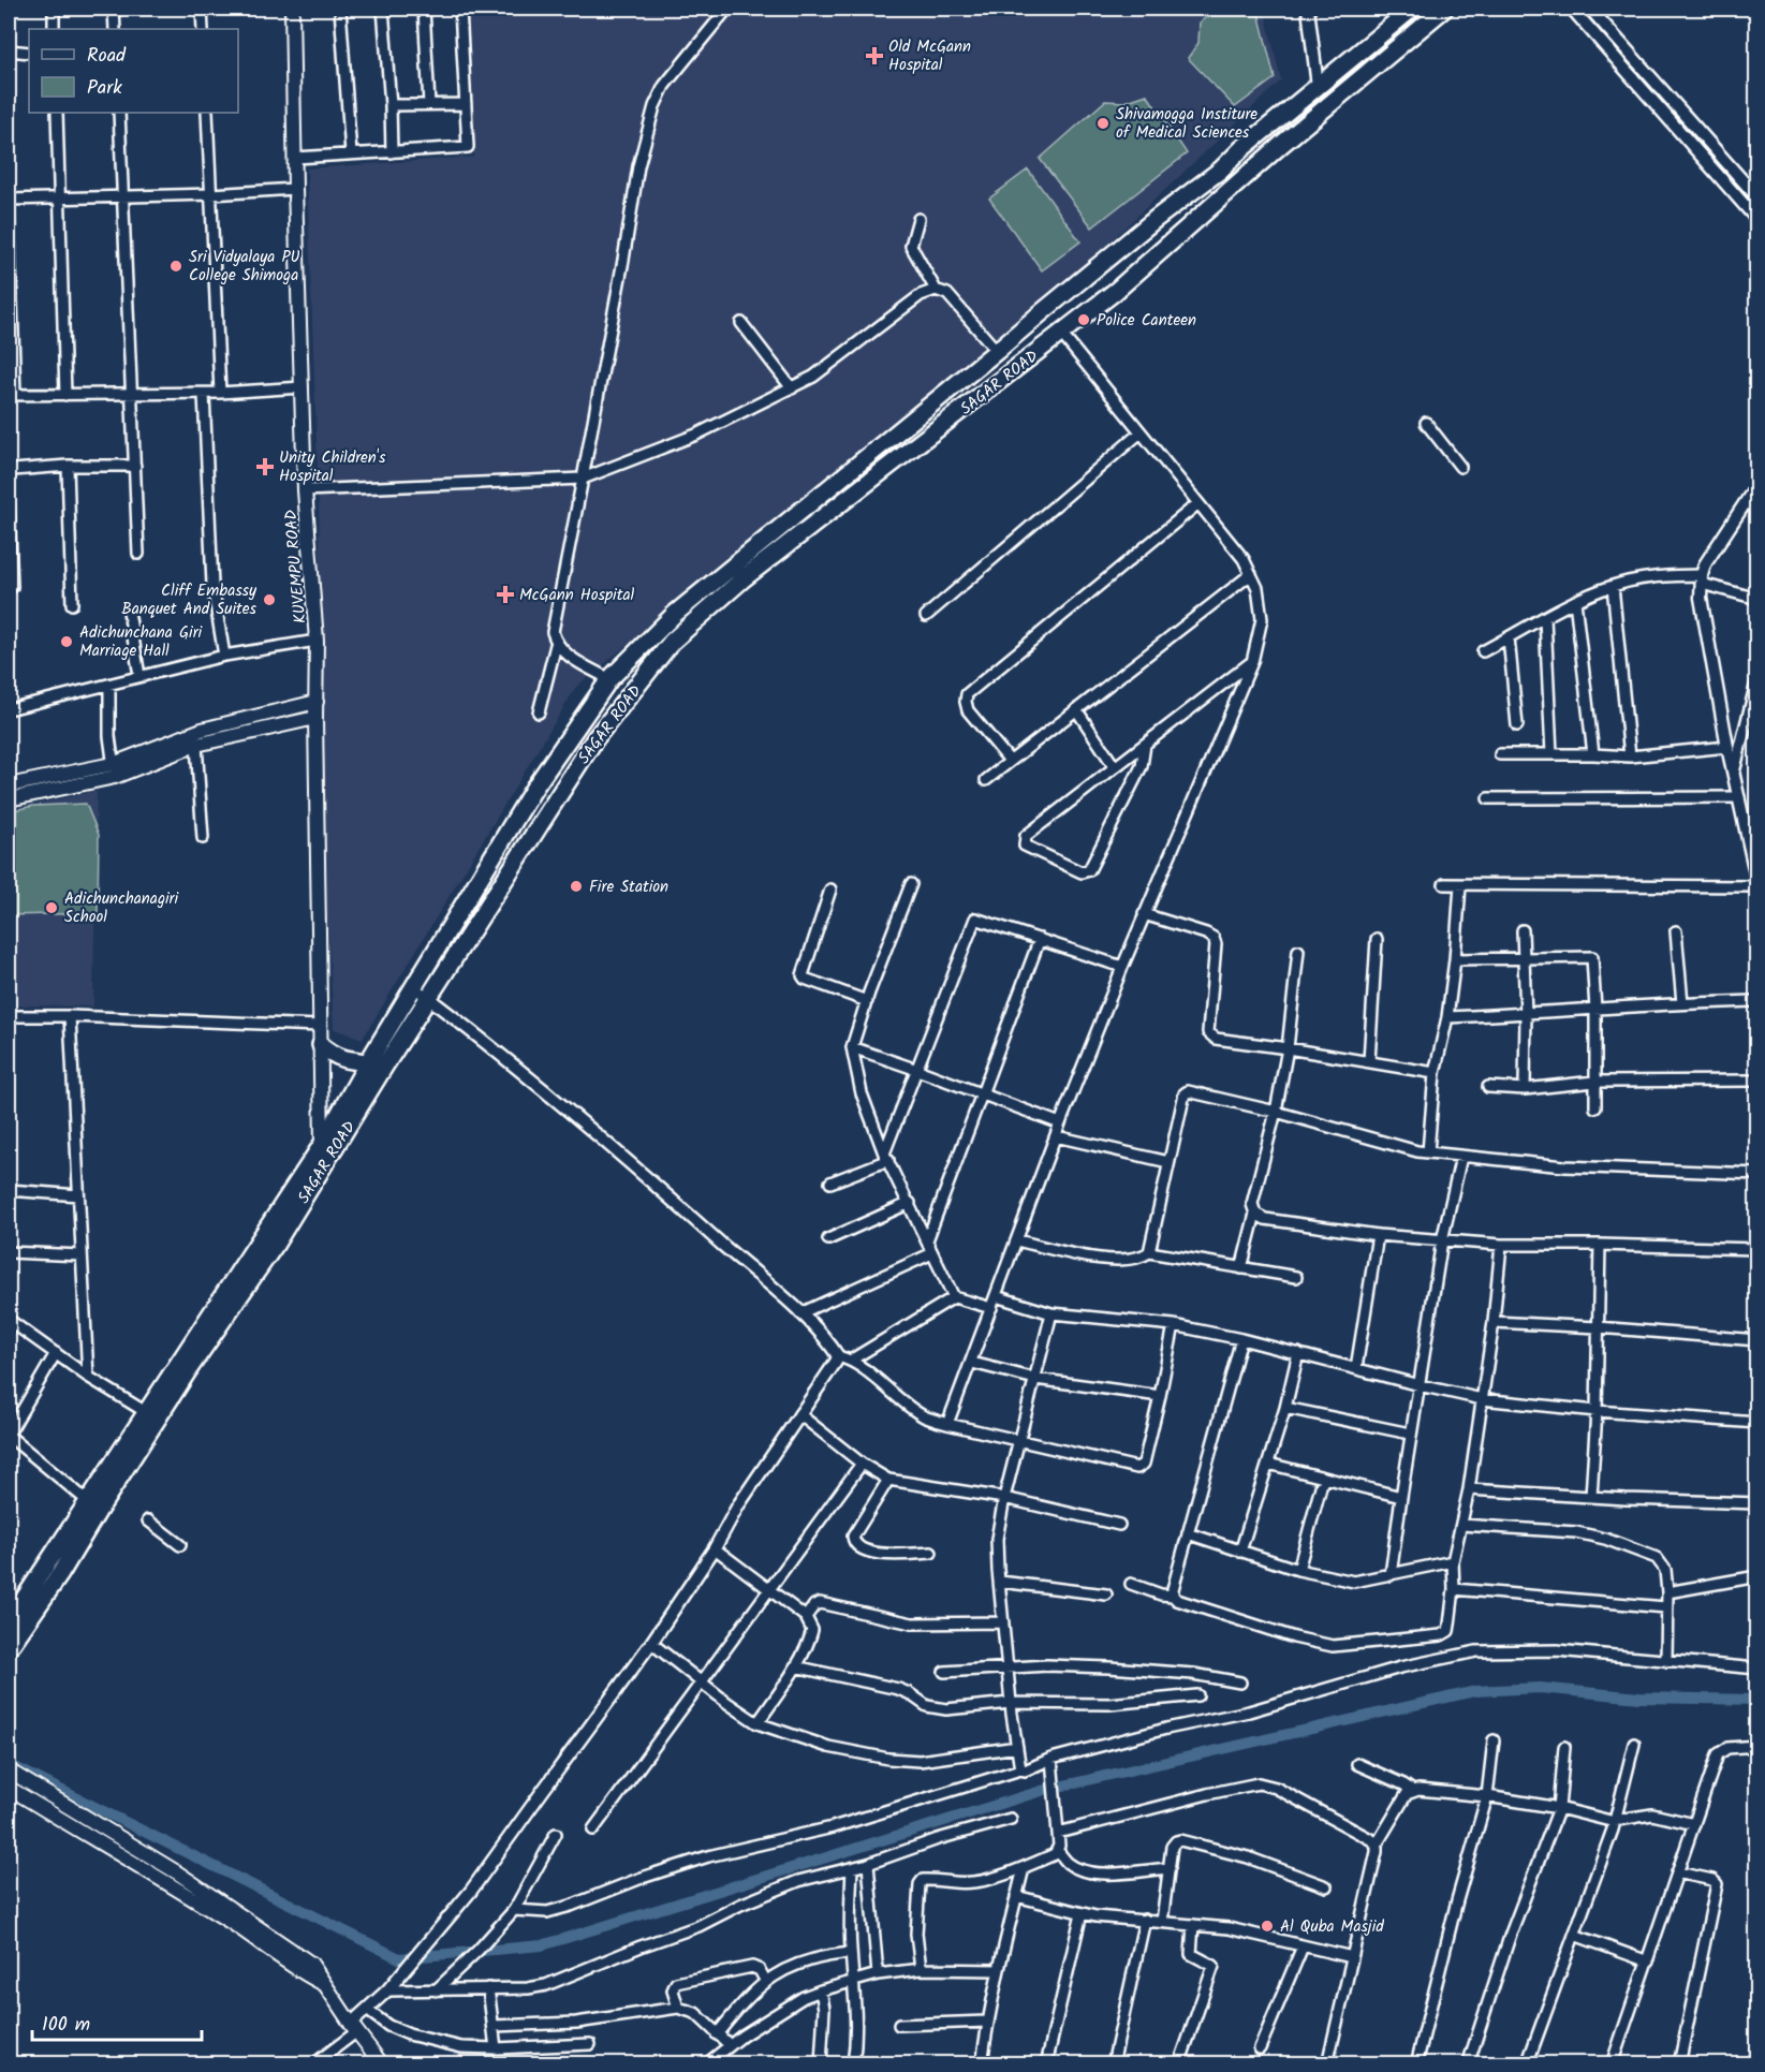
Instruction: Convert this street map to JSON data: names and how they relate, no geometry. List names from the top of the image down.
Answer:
{
  "streets": {
    "highway": ["SAGAR ROAD"],
    "main road": ["KUVEMPU ROAD"]
  },
  "crossings": [
    ["SAGAR ROAD", "KUVEMPU ROAD"]
  ],
  "places": {
    "health": ["Old McGann Hospital", "Unity Children's Hospital", "McGann Hospital"],
    "other": [
      "Shivamogga Institure of Medical Sciences",
      "Sri Vidyalaya PU College Shimoga",
      "Police Canteen",
      "Cliff Embassy Banquet And Suites",
      "Adichunchana Giri Marriage Hall",
      "Fire Station",
      "Adichunchanagiri School",
      "Al Quba Masjid"
    ]
  },
  "legend": ["Road", "Park"],
  "scale_bar": "100 m"
}
